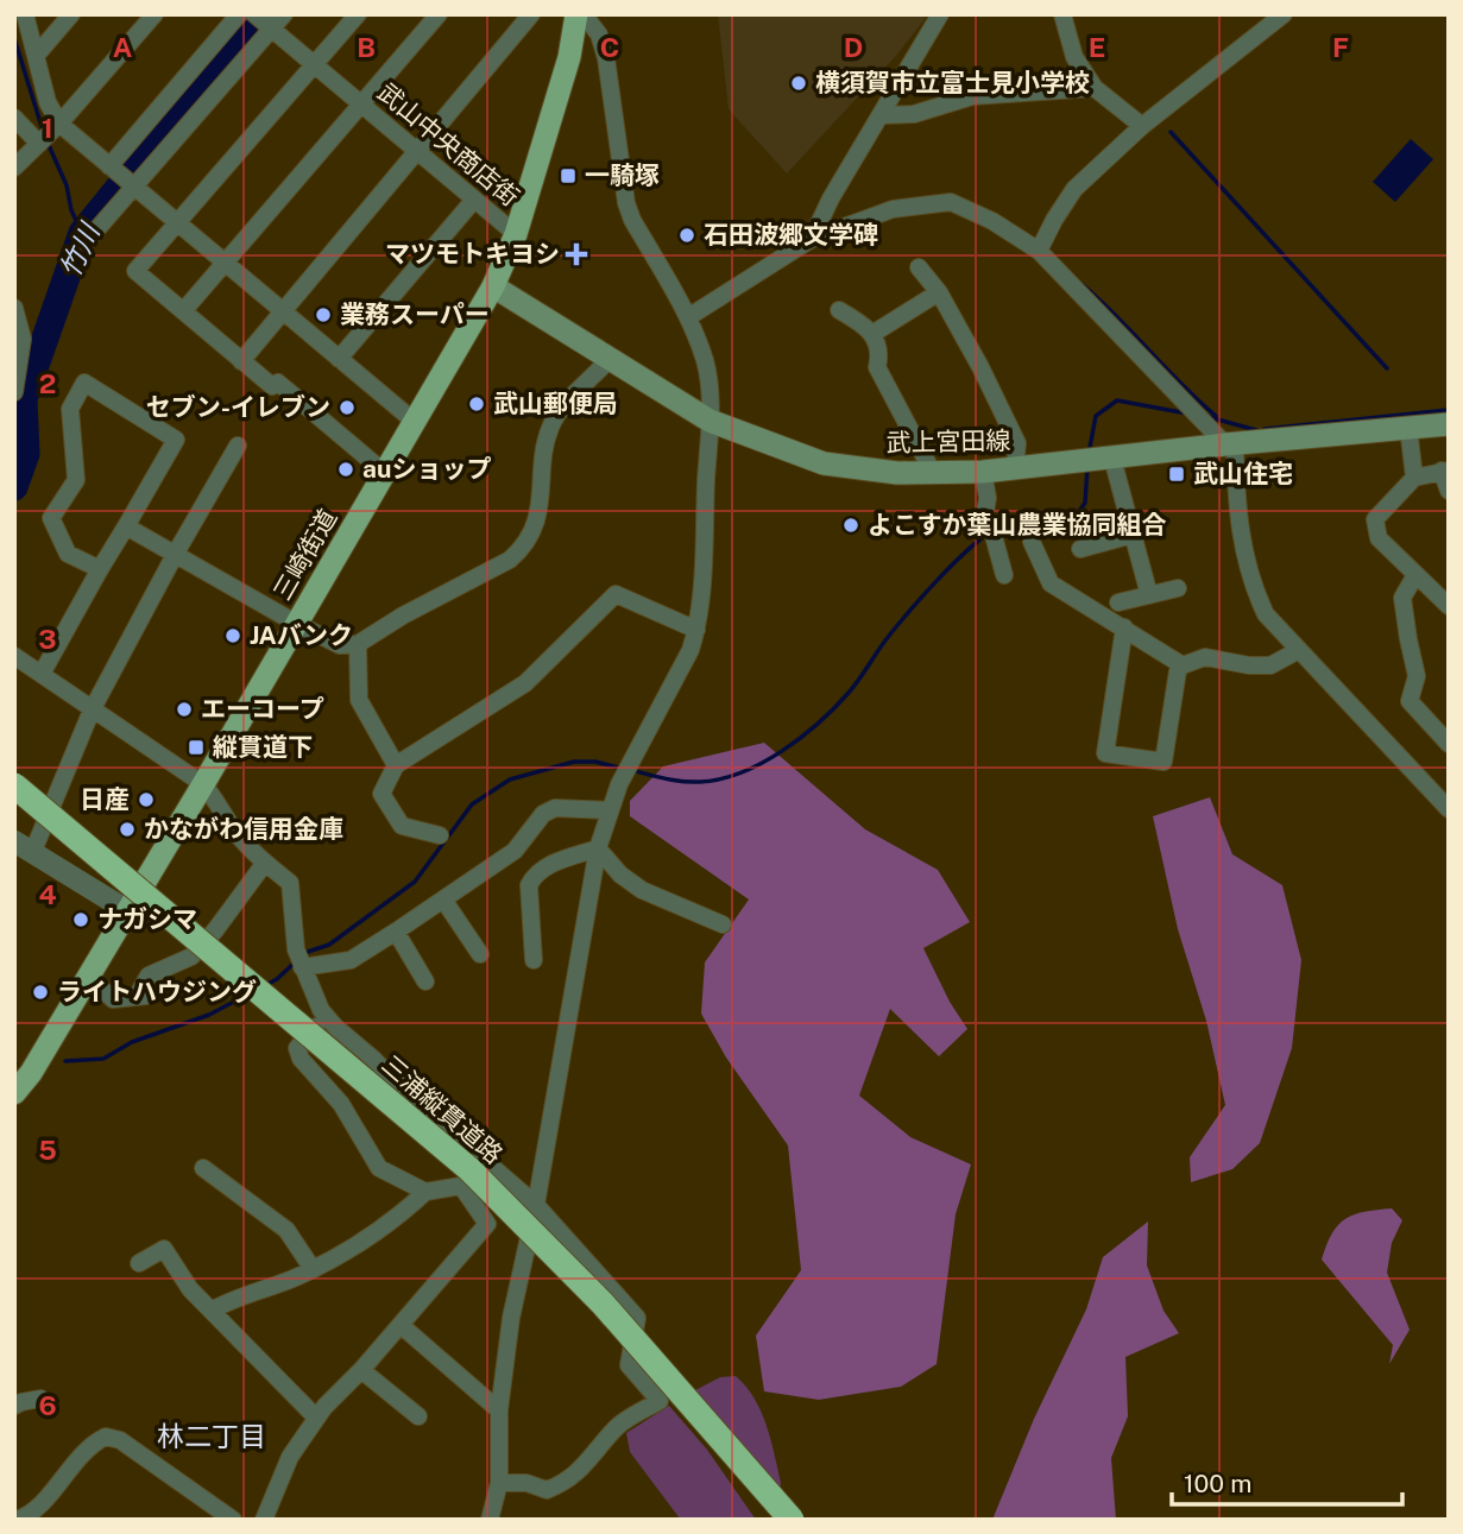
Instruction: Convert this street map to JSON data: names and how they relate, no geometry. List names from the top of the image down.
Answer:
{
  "streets": {
    "highway": ["三浦縦貫道路"],
    "main road": ["武上宮田線", "三崎街道"],
    "street": ["武山中央商店街"]
  },
  "crossings": [
    ["武山中央商店街", "三崎街道"],
    ["武上宮田線", "三崎街道"]
  ],
  "districts": ["林二丁目"],
  "water": ["竹川"],
  "places": {
    "other": [
      "横須賀市立富士見小学校",
      "石田波郷文学碑",
      "業務スーパー",
      "武山郵便局",
      "セブン-イレブン",
      "auショップ",
      "よこすか葉山農業協同組合",
      "JAバンク",
      "エーコープ",
      "日産",
      "かながわ信用金庫",
      "ナガシマ",
      "ライトハウジング"
    ],
    "transit": ["一騎塚", "武山住宅", "縦貫道下"],
    "health": ["マツモトキヨシ"]
  },
  "scale_bar": "100 m",
  "grid": {
    "columns": [
      "A",
      "B",
      "C",
      "D",
      "E",
      "F"
    ],
    "rows": [
      "1",
      "2",
      "3",
      "4",
      "5",
      "6"
    ]
  }
}
